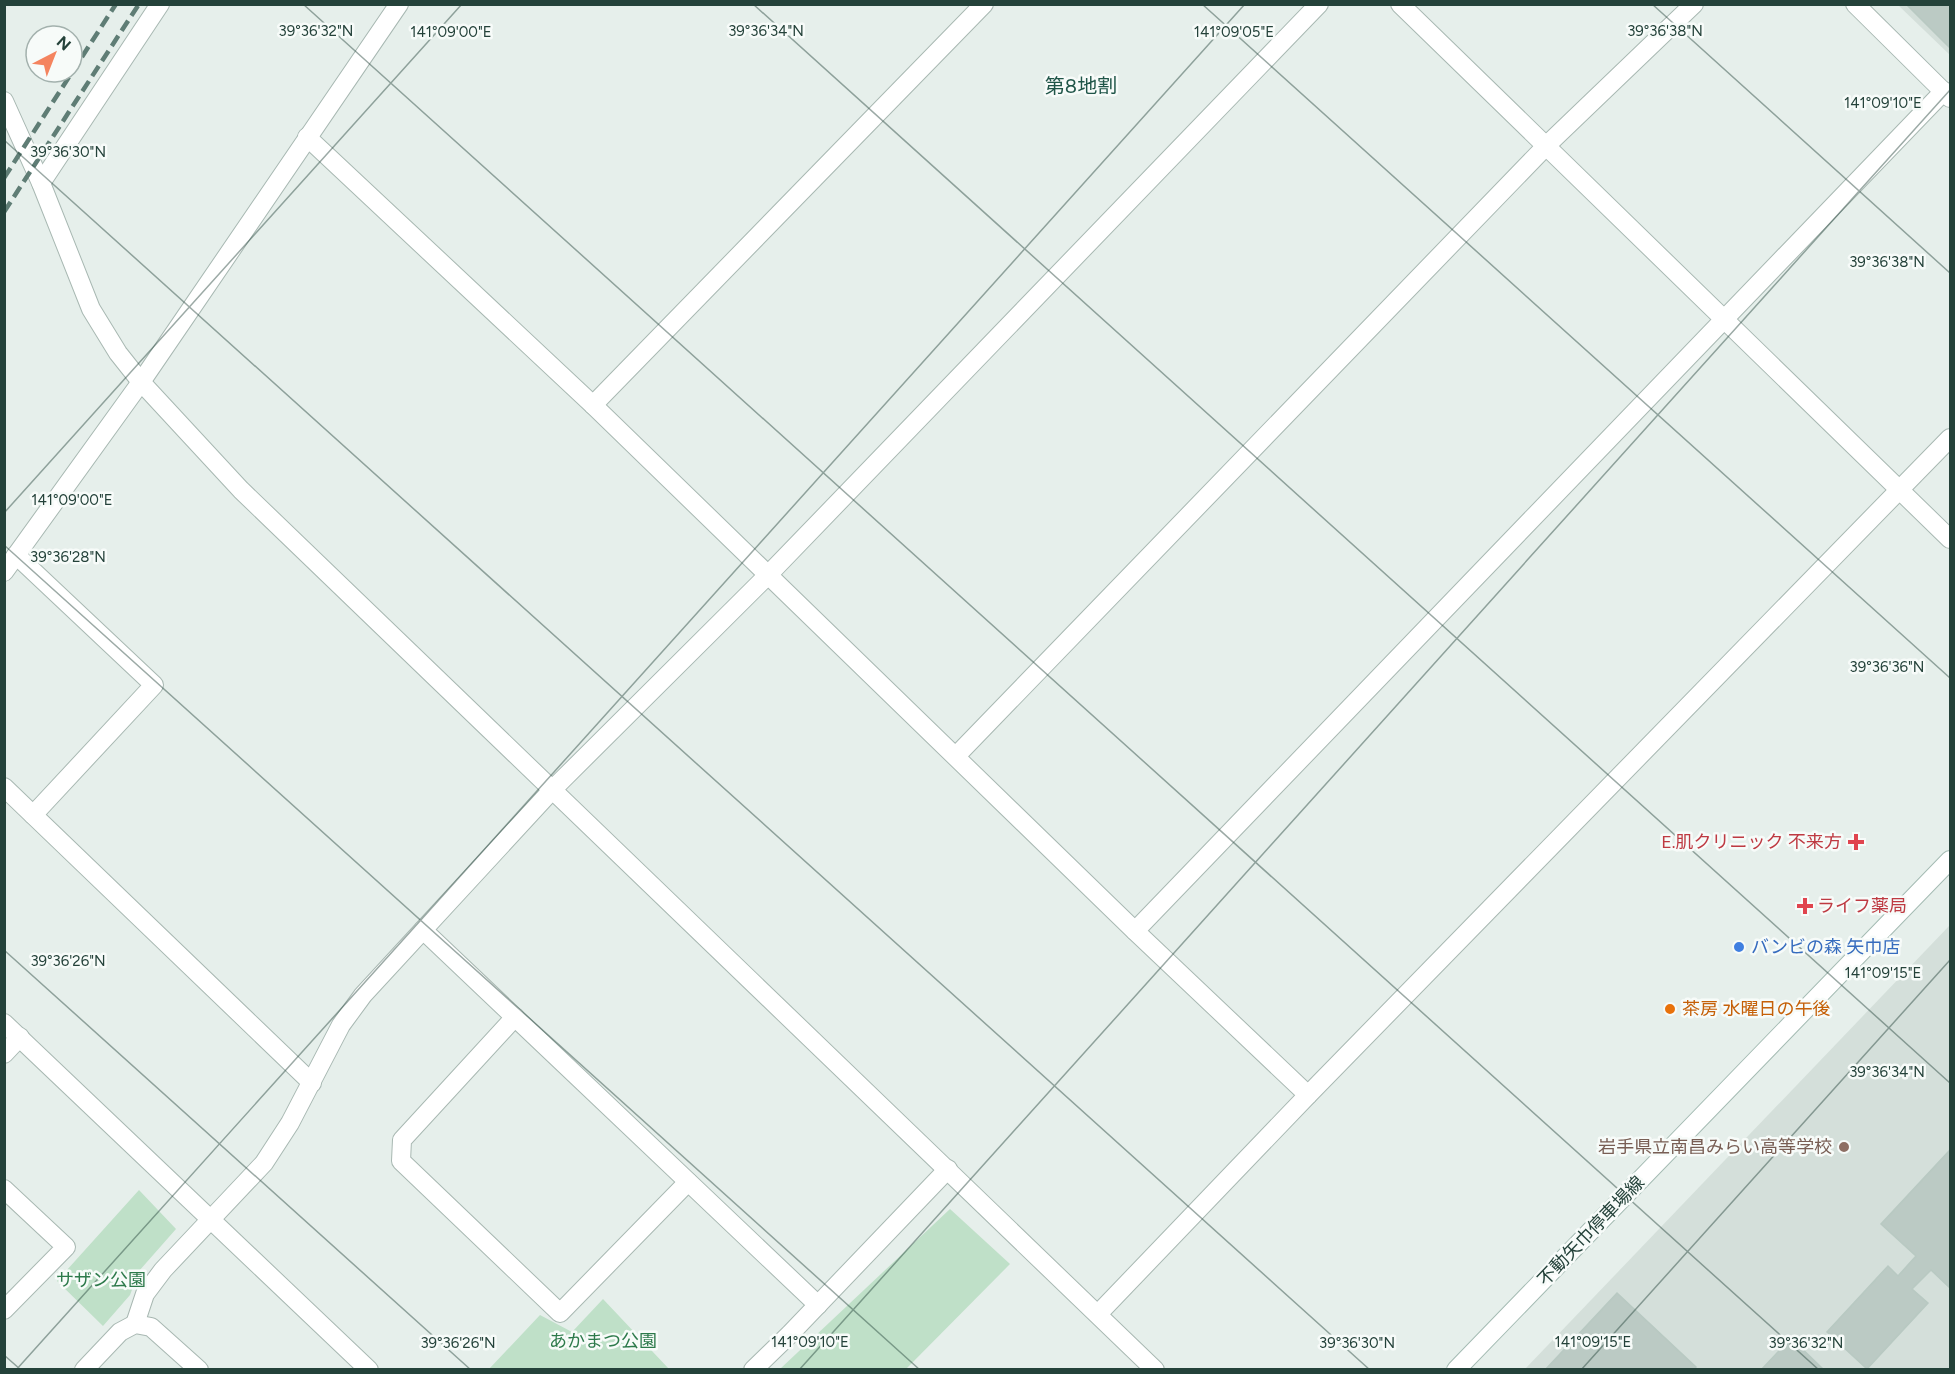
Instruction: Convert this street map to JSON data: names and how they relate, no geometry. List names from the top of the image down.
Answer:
{
  "streets": {
    "street": ["不動矢巾停車場線"]
  },
  "districts": ["第8地割"],
  "parks": ["サザン公園", "あかまつ公園"],
  "places": {
    "health": ["E.肌クリニック 不来方", "ライフ薬局"],
    "other": ["バンビの森 矢巾店", "茶房 水曜日の午後", "岩手県立南昌みらい高等学校"]
  },
  "north": "top right",
  "coordinates": [
    "39°36'32\"N",
    "39°36'34\"N",
    "39°36'38\"N",
    "141°09'00\"E",
    "141°09'05\"E",
    "141°09'10\"E",
    "39°36'30\"N",
    "39°36'28\"N",
    "39°36'36\"N",
    "39°36'26\"N",
    "141°09'15\"E"
  ]
}
